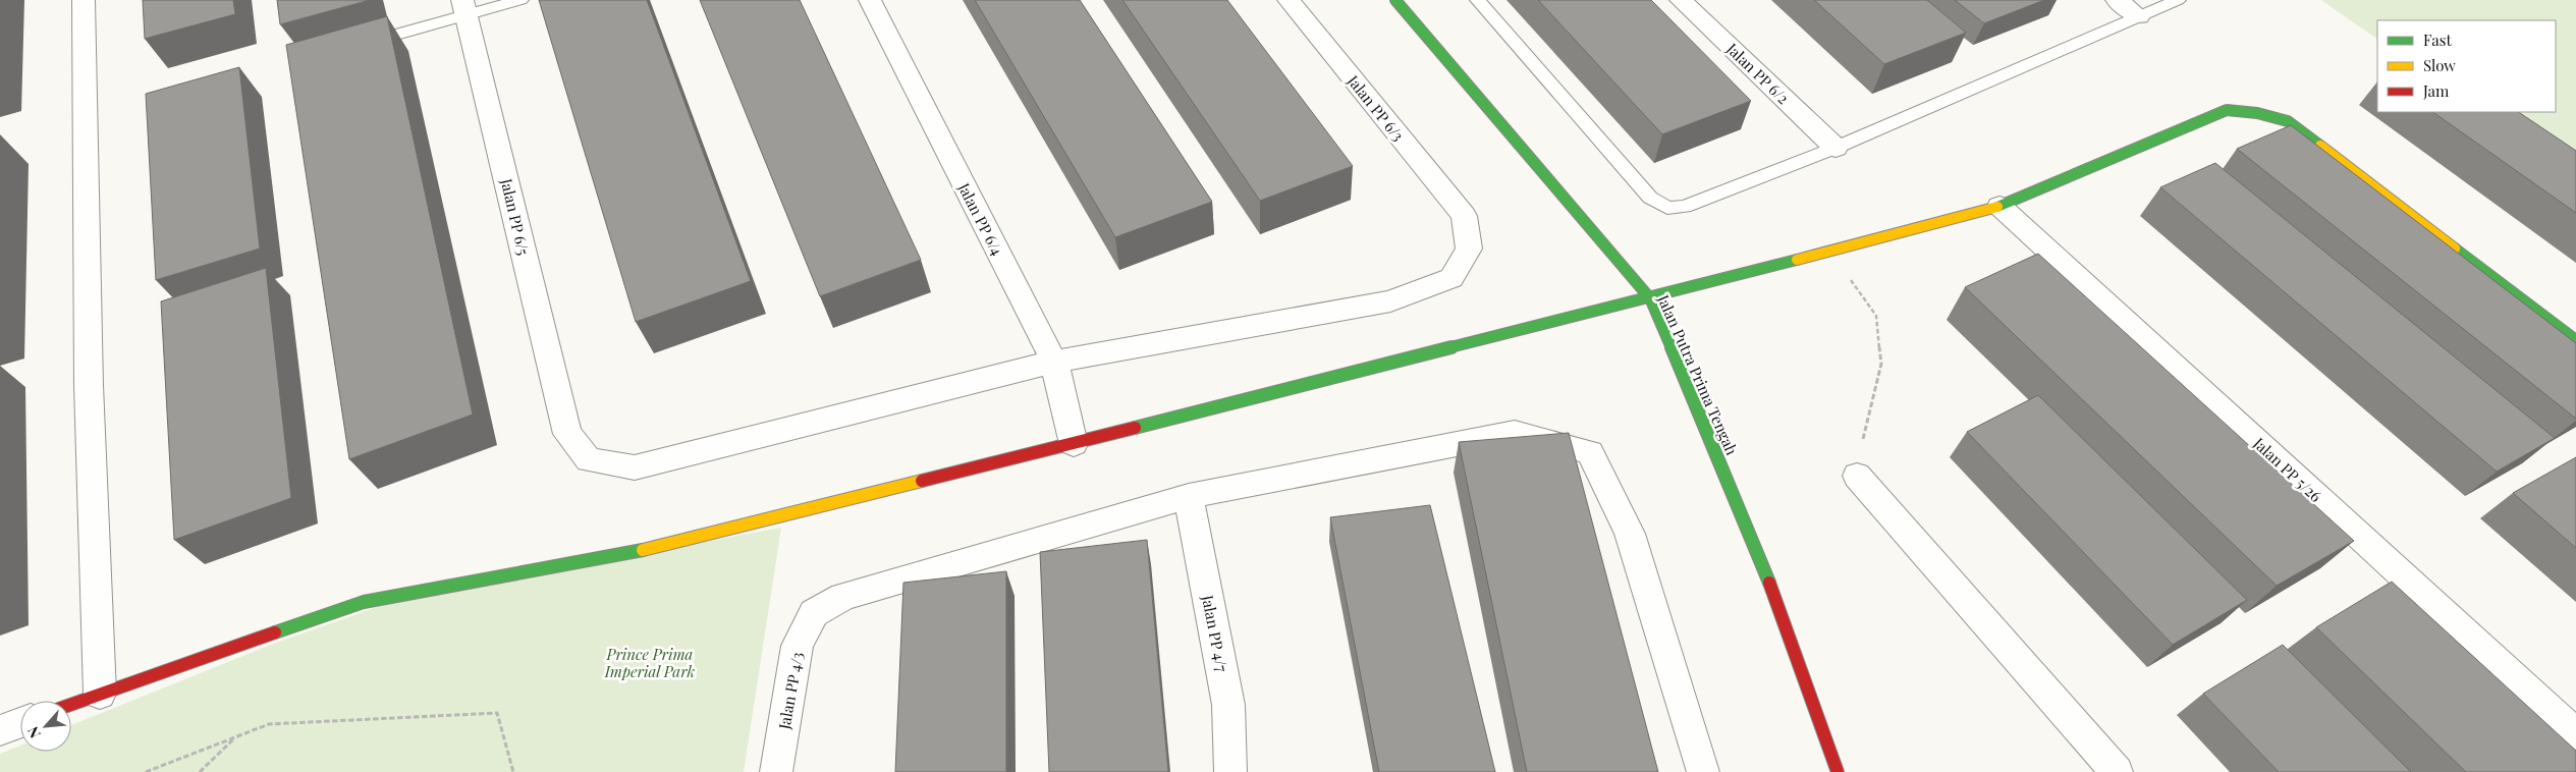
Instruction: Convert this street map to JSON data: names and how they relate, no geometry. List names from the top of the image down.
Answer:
{
  "streets": {
    "street": [
      "Jalan PP 6/2",
      "Jalan PP 6/3",
      "Jalan PP 6/5",
      "Jalan PP 6/4",
      "Jalan Putra Prima Tengah",
      "Jalan PP 5/26",
      "Jalan PP 4/7",
      "Jalan PP 4/3"
    ]
  },
  "crossings": [
    ["Jalan PP 6/3", "Jalan PP 6/5"],
    ["Jalan PP 6/3", "Jalan PP 6/4"],
    ["Jalan PP 6/5", "Jalan PP 6/4"],
    ["Jalan PP 4/7", "Jalan PP 4/3"]
  ],
  "parks": ["Prince Prima Imperial Park"],
  "legend": ["Fast", "Slow", "Jam"],
  "north": "bottom left"
}
